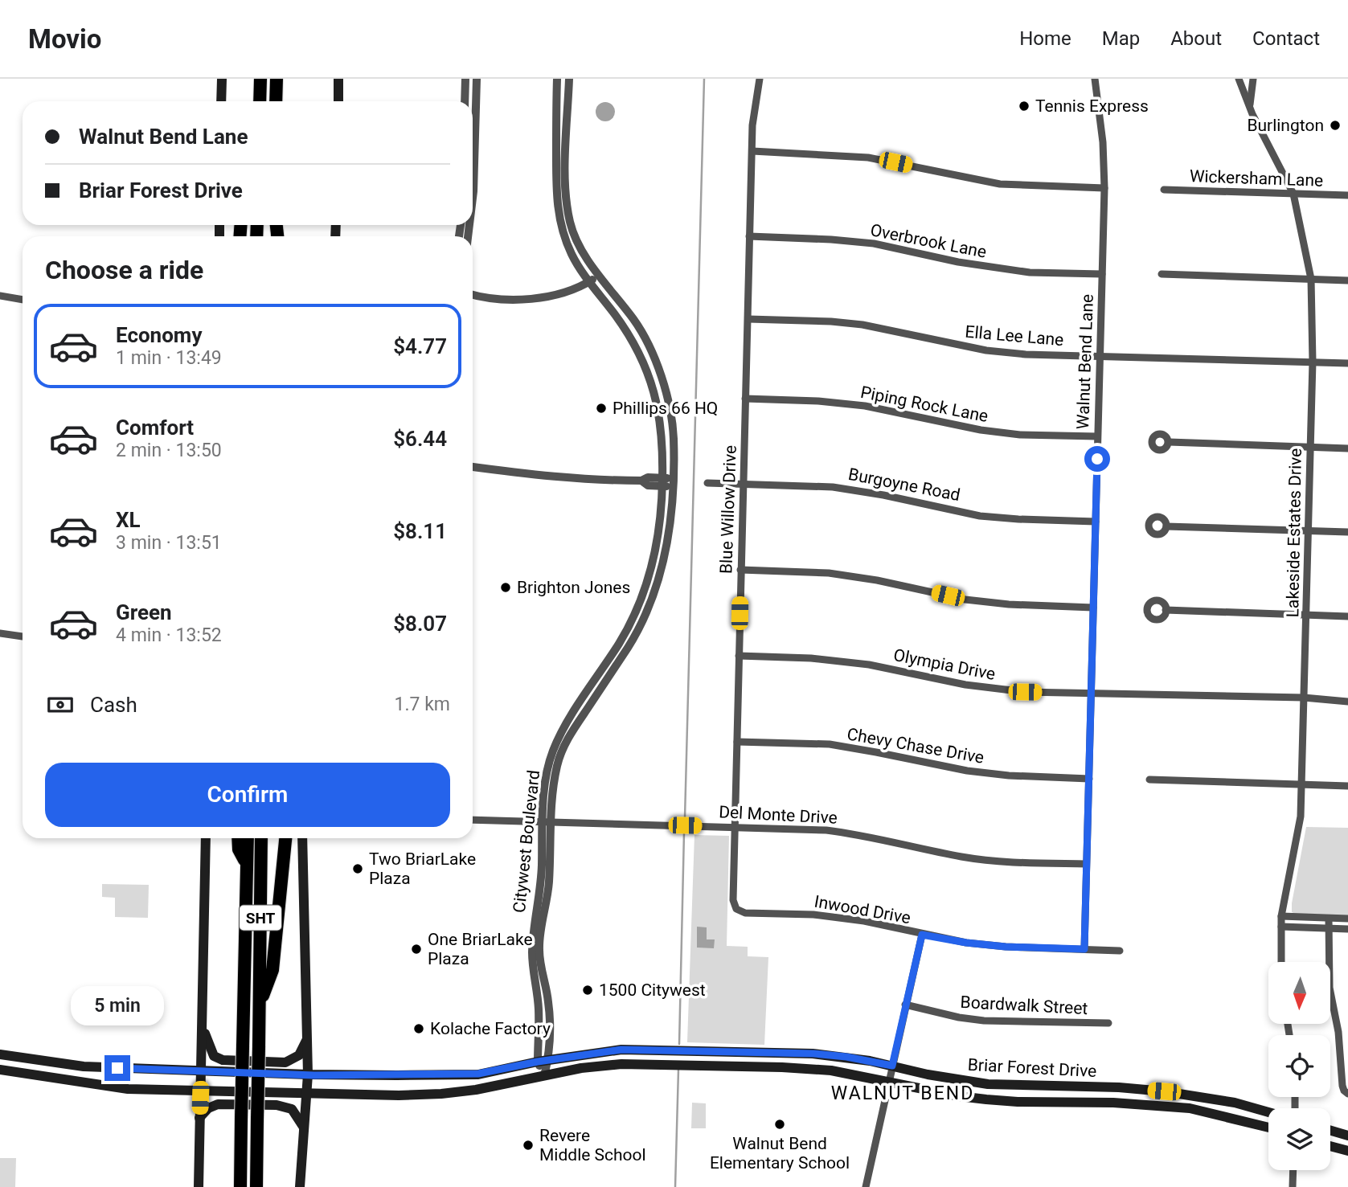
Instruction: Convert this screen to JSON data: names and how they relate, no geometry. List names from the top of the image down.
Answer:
{
  "streets": {
    "highway": ["SHT"],
    "main road": ["Briar Forest Drive"],
    "street": [
      "Wickersham Lane",
      "Overbrook Lane",
      "Ella Lee Lane",
      "Walnut Bend Lane",
      "Piping Rock Lane",
      "Burgoyne Road",
      "Blue Willow Drive",
      "Lakeside Estates Drive",
      "Olympia Drive",
      "Chevy Chase Drive",
      "Del Monte Drive",
      "Citywest Boulevard",
      "Inwood Drive",
      "Boardwalk Street"
    ]
  },
  "crossings": [
    ["Wickersham Lane", "Lakeside Estates Drive"],
    ["Overbrook Lane", "Walnut Bend Lane"],
    ["Overbrook Lane", "Blue Willow Drive"],
    ["Ella Lee Lane", "Walnut Bend Lane"],
    ["Ella Lee Lane", "Blue Willow Drive"],
    ["Ella Lee Lane", "Lakeside Estates Drive"],
    ["Walnut Bend Lane", "Piping Rock Lane"],
    ["Walnut Bend Lane", "Burgoyne Road"],
    ["Walnut Bend Lane", "Olympia Drive"],
    ["Walnut Bend Lane", "Chevy Chase Drive"],
    ["Walnut Bend Lane", "Del Monte Drive"],
    ["Walnut Bend Lane", "Inwood Drive"],
    ["Piping Rock Lane", "Blue Willow Drive"],
    ["Burgoyne Road", "Blue Willow Drive"],
    ["Blue Willow Drive", "Olympia Drive"],
    ["Blue Willow Drive", "Chevy Chase Drive"],
    ["Blue Willow Drive", "Del Monte Drive"],
    ["Blue Willow Drive", "Inwood Drive"],
    ["Lakeside Estates Drive", "Olympia Drive"],
    ["Del Monte Drive", "Citywest Boulevard"],
    ["Citywest Boulevard", "Briar Forest Drive"]
  ],
  "districts": ["WALNUT BEND"],
  "places": [
    "Tennis Express",
    "Burlington",
    "Phillips 66 HQ",
    "Brighton Jones",
    "Two BriarLake Plaza",
    "One BriarLake Plaza",
    "1500 Citywest",
    "Kolache Factory",
    "Walnut Bend Elementary School",
    "Revere Middle School"
  ],
  "north": "bottom",
  "page": {
    "header": "Movio",
    "nav": [
      "Home",
      "Map",
      "About",
      "Contact"
    ],
    "banner": ["Walnut Bend Lane", "Briar Forest Drive"],
    "heading": "Choose a ride",
    "list": [
      {
        "name": "Economy",
        "note": "1 min · 13:49",
        "value": "$4.77"
      },
      {
        "name": "Comfort",
        "note": "2 min · 13:50",
        "value": "$6.44"
      },
      {
        "name": "XL",
        "note": "3 min · 13:51",
        "value": "$8.11"
      },
      {
        "name": "Green",
        "note": "4 min · 13:52",
        "value": "$8.07"
      }
    ],
    "pay": ["Cash", "1.7 km"],
    "buttons": "Confirm",
    "bubble": "5 min"
  }
}
